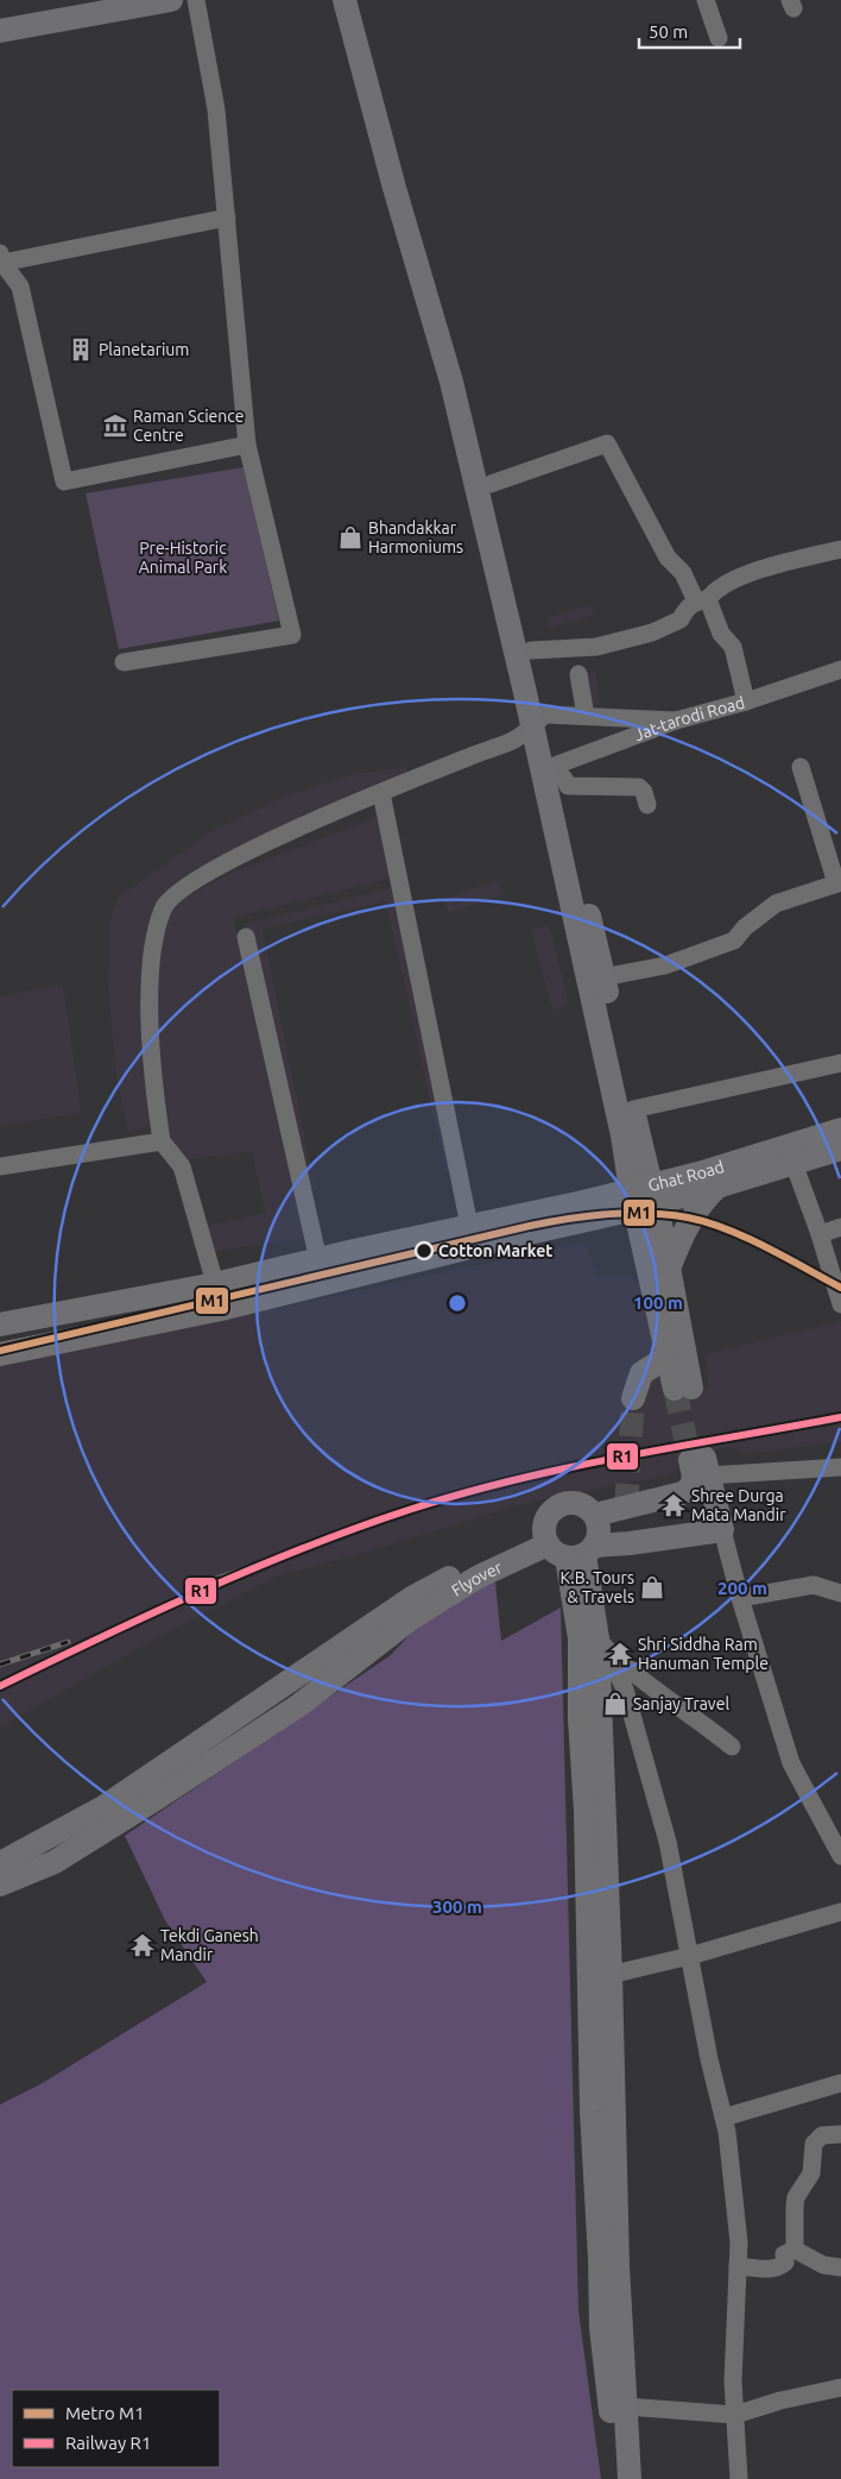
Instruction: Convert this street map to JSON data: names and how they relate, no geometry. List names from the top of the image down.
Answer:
{
  "streets": {
    "main road": ["Ghat Road", "Flyover"],
    "street": ["Jat-tarodi Road"]
  },
  "parks": ["Pre-Historic Animal Park"],
  "places": {
    "building": ["Planetarium"],
    "museum": ["Raman Science Centre"],
    "shop": ["Bhandakkar Harmoniums", "K.B. Tours & Travels", "Sanjay Travel"],
    "other": ["Cotton Market"],
    "temple": ["Shree Durga Mata Mandir", "Shri Siddha Ram Hanuman Temple", "Tekdi Ganesh Mandir"]
  },
  "lines": ["metro line M1", "rail line R1"],
  "legend": ["Metro M1", "Railway R1"],
  "scale_bar": "50 m",
  "rings": ["100 m", "200 m", "300 m"]
}
